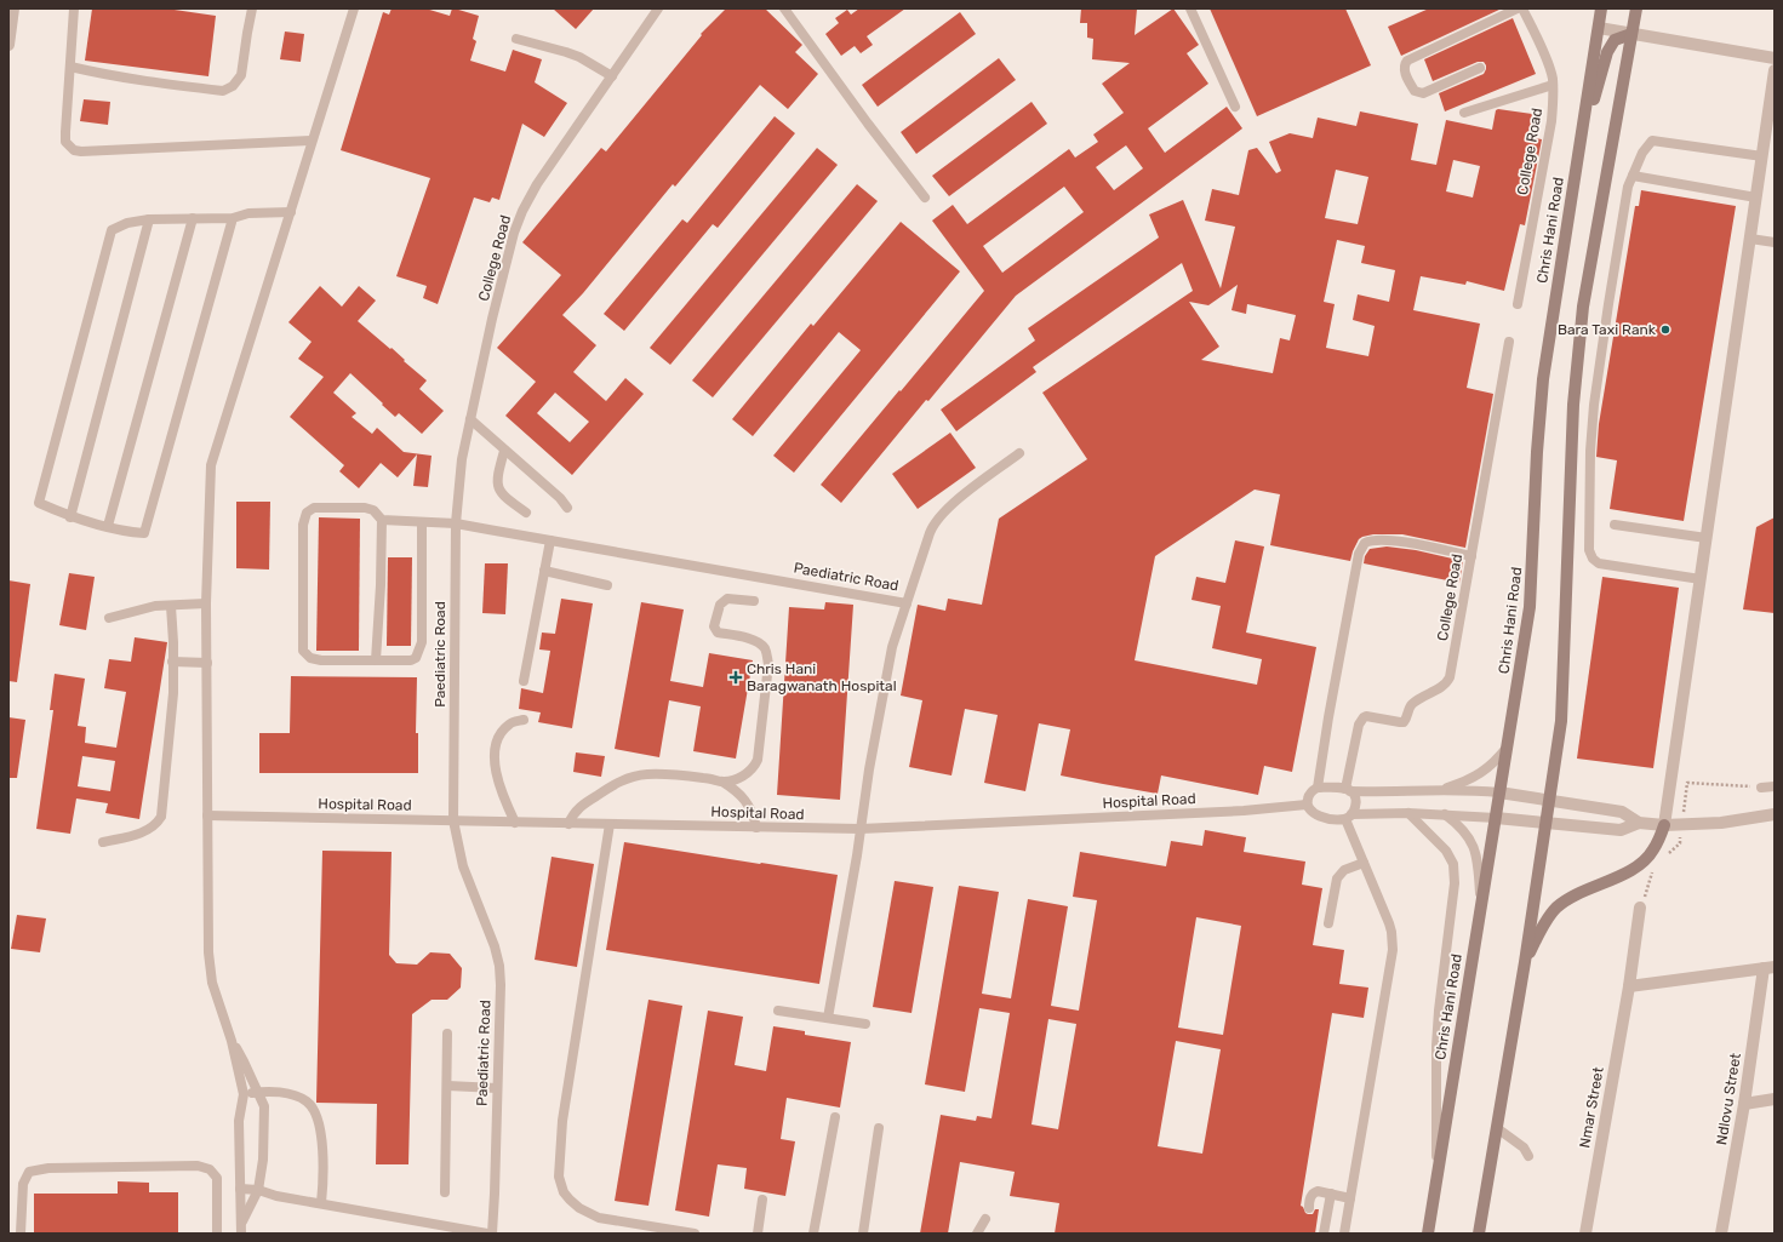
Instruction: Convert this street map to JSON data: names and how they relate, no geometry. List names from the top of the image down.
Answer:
{
  "streets": {
    "main road": ["Chris Hani Road"],
    "street": ["Ndlovu Street", "Nmar Street"],
    "lane": ["College Road", "Paediatric Road", "Hospital Road"]
  },
  "crossings": [
    ["College Road", "Paediatric Road"],
    ["College Road", "Hospital Road"],
    ["Paediatric Road", "Hospital Road"]
  ],
  "places": {
    "other": ["Bara Taxi Rank"],
    "health": ["Chris Hani Baragwanath Hospital"]
  }
}
